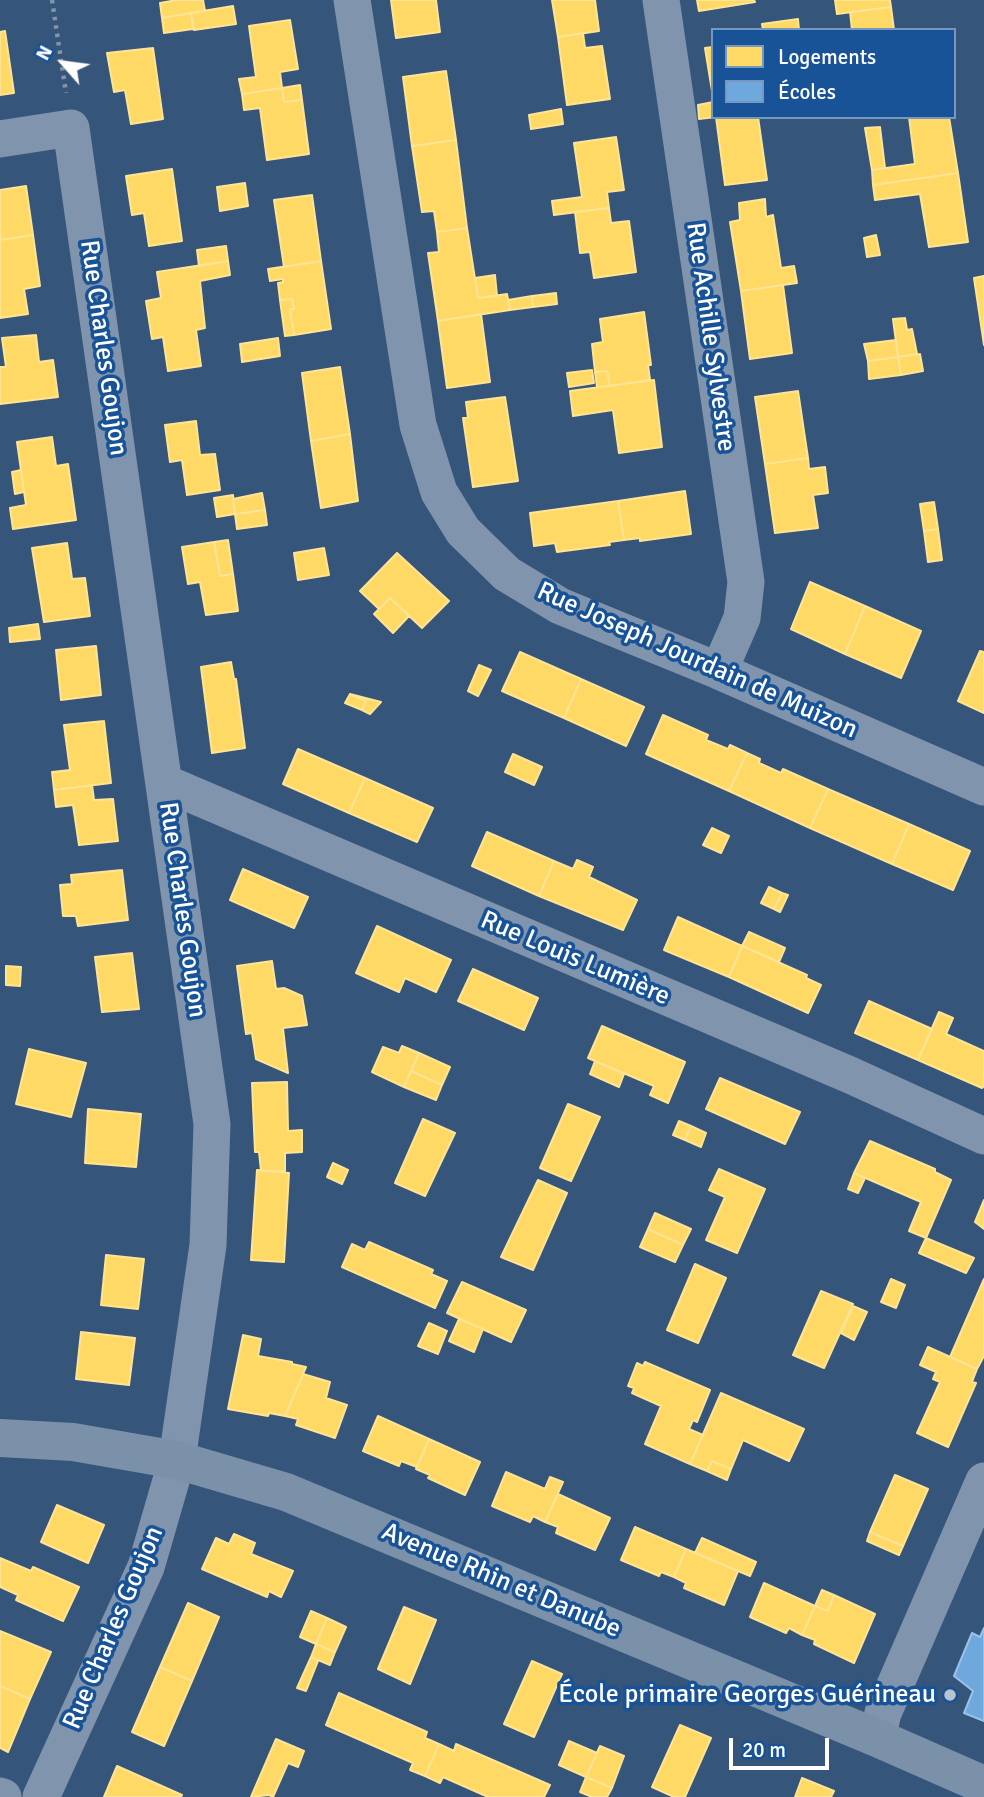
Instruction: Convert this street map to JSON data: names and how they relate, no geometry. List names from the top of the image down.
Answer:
{
  "streets": {
    "street": [
      "Rue Achille Sylvestre",
      "Rue Charles Goujon",
      "Rue Joseph Jourdain de Muizon",
      "Rue Louis Lumière",
      "Avenue Rhin et Danube"
    ]
  },
  "crossings": [
    ["Rue Achille Sylvestre", "Rue Joseph Jourdain de Muizon"],
    ["Rue Charles Goujon", "Rue Louis Lumière"],
    ["Rue Charles Goujon", "Avenue Rhin et Danube"]
  ],
  "places": ["École primaire Georges Guérineau"],
  "legend": ["Logements", "Écoles"],
  "scale_bar": "20 m",
  "north": "top left"
}
